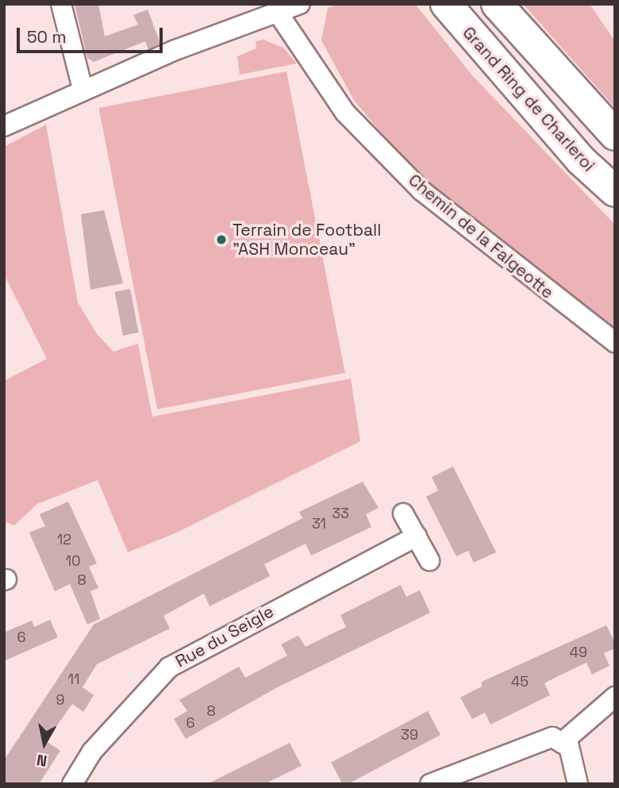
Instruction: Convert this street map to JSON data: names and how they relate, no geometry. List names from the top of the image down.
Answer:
{
  "streets": {
    "highway": ["Grand Ring de Charleroi"],
    "street": ["Chemin de la Falgeotte", "Rue du Seigle"]
  },
  "places": ["Terrain de Football \"ASH Monceau\""],
  "house_numbers": [
    "33",
    "31",
    "12",
    "10",
    "8",
    "6",
    "49",
    "11",
    "45",
    "9",
    "8",
    "6",
    "39"
  ],
  "scale_bar": "50 m",
  "north": "bottom"
}
